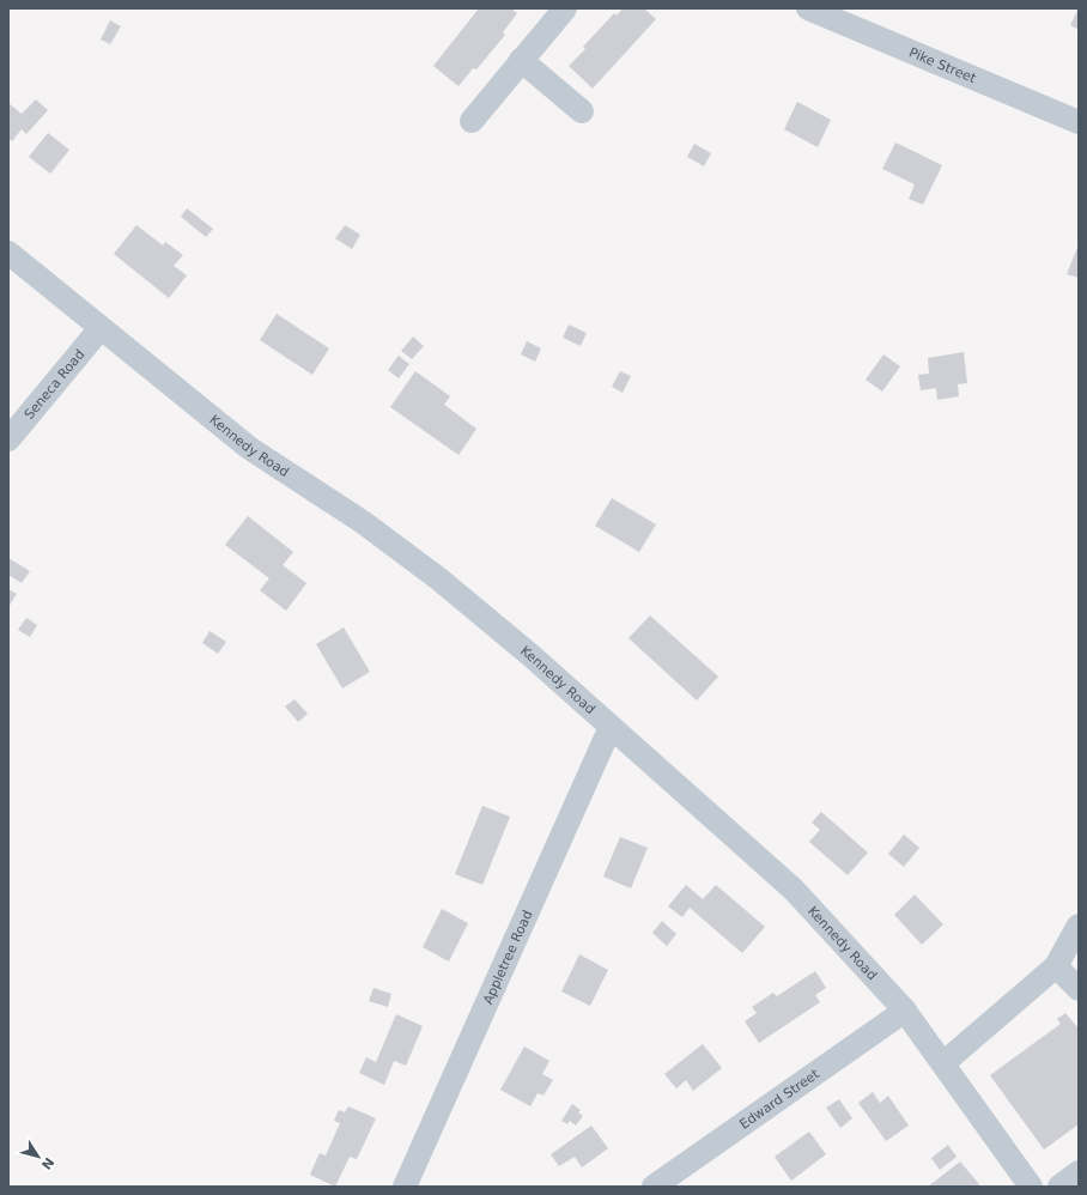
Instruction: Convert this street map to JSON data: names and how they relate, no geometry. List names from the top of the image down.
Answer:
{
  "streets": {
    "street": [
      "Pike Street",
      "Seneca Road",
      "Kennedy Road",
      "Appletree Road",
      "Edward Street"
    ]
  },
  "crossings": [
    ["Seneca Road", "Kennedy Road"],
    ["Kennedy Road", "Appletree Road"],
    ["Kennedy Road", "Edward Street"]
  ],
  "north": "bottom right"
}
